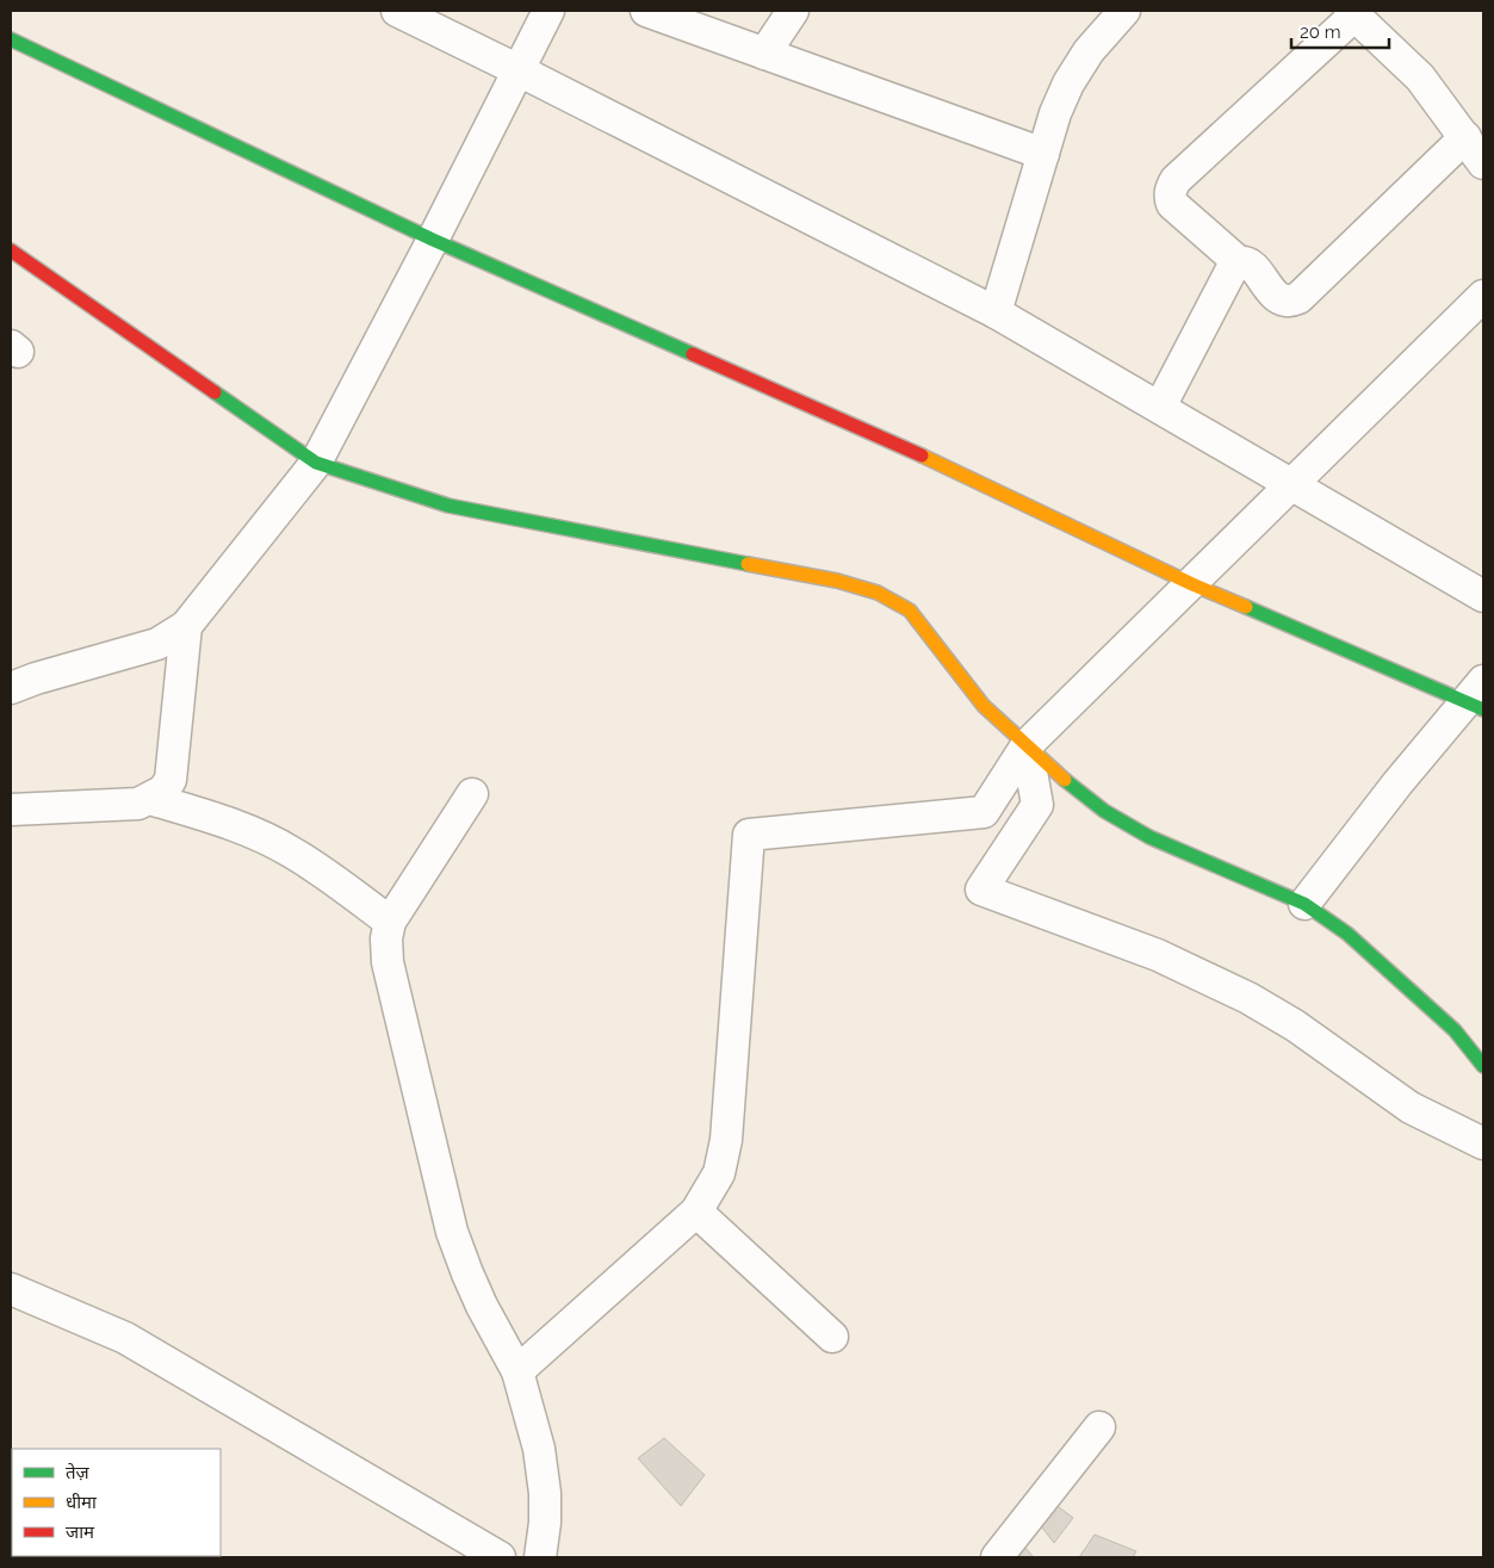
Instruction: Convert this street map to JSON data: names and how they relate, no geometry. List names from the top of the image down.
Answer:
{
  "legend": ["तेज़", "धीमा", "जाम"],
  "scale_bar": "20 m"
}
